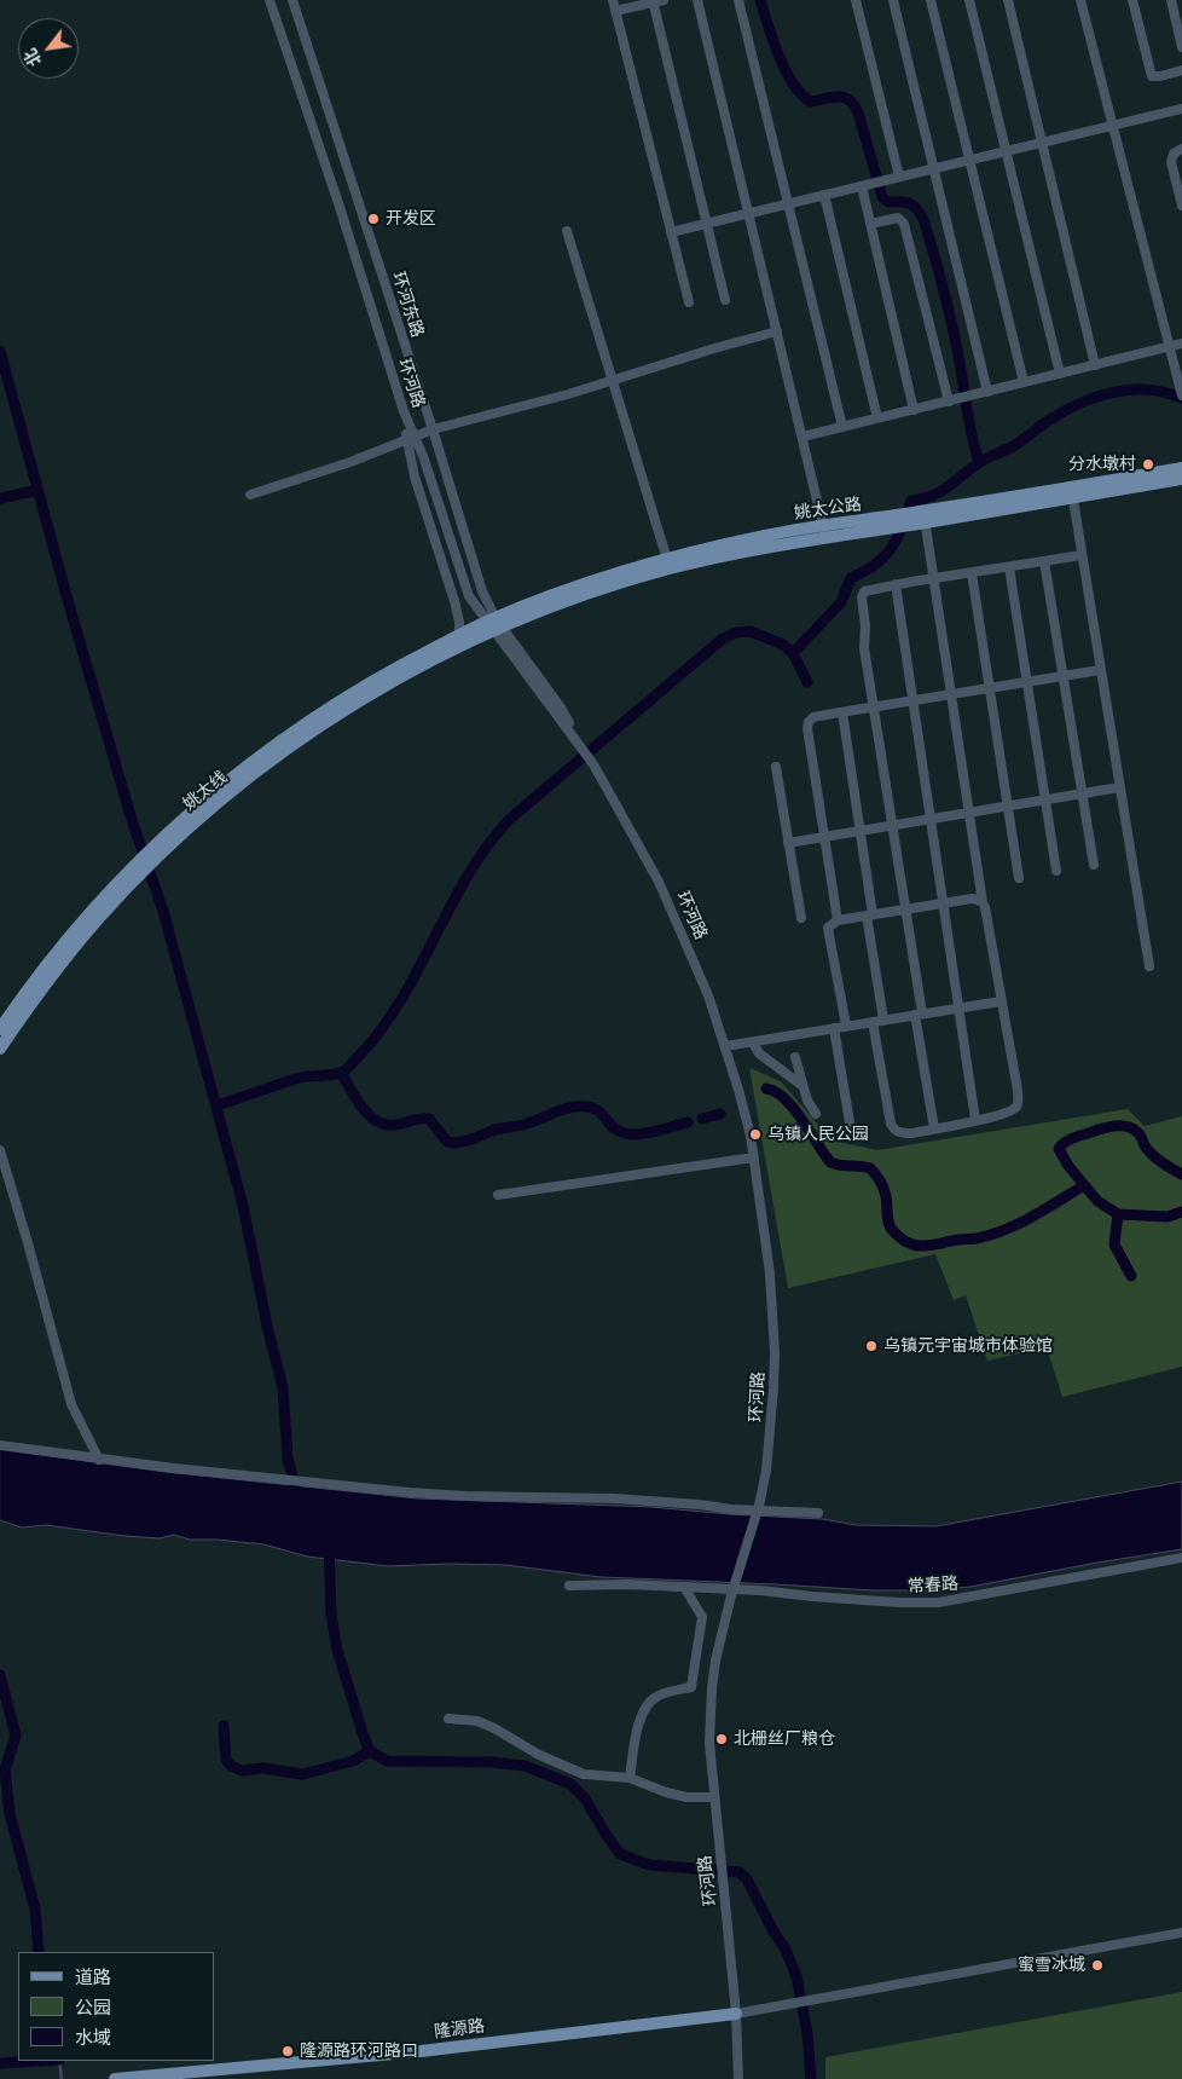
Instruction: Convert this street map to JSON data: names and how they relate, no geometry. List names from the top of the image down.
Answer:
{
  "streets": {
    "main road": ["姚太公路", "姚太线", "隆源路"],
    "street": ["环河东路", "环河路", "常春路"]
  },
  "crossings": [
    ["环河东路", "环河路"],
    ["环河东路", "姚太公路"],
    ["环河东路", "姚太线"],
    ["环河路", "姚太公路"],
    ["环河路", "姚太线"],
    ["环河路", "隆源路"],
    ["姚太公路", "姚太线"]
  ],
  "places": [
    "开发区",
    "分水墩村",
    "乌镇人民公园",
    "乌镇元宇宙城市体验馆",
    "北栅丝厂粮仓",
    "蜜雪冰城",
    "隆源路环河路口"
  ],
  "legend": ["道路", "公园", "水域"],
  "north": "bottom left"
}
